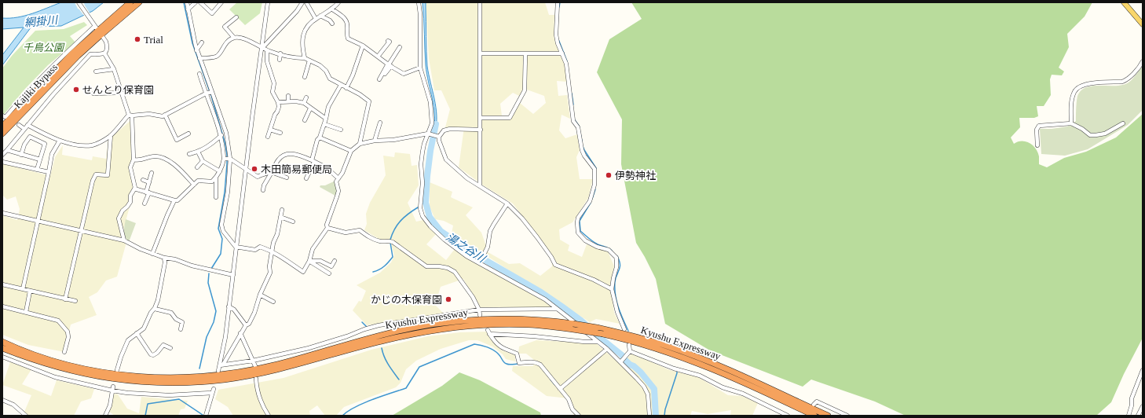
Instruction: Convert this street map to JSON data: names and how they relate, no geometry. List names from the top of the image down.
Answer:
{
  "streets": {
    "highway": ["Kajiki Bypass", "Kyushu Expressway"]
  },
  "water": ["網掛川", "湯之谷川"],
  "parks": ["千鳥公園"],
  "places": [
    "Trial",
    "せんとり保育園",
    "木田簡易郵便局",
    "伊勢神社",
    "かじの木保育園"
  ]
}
